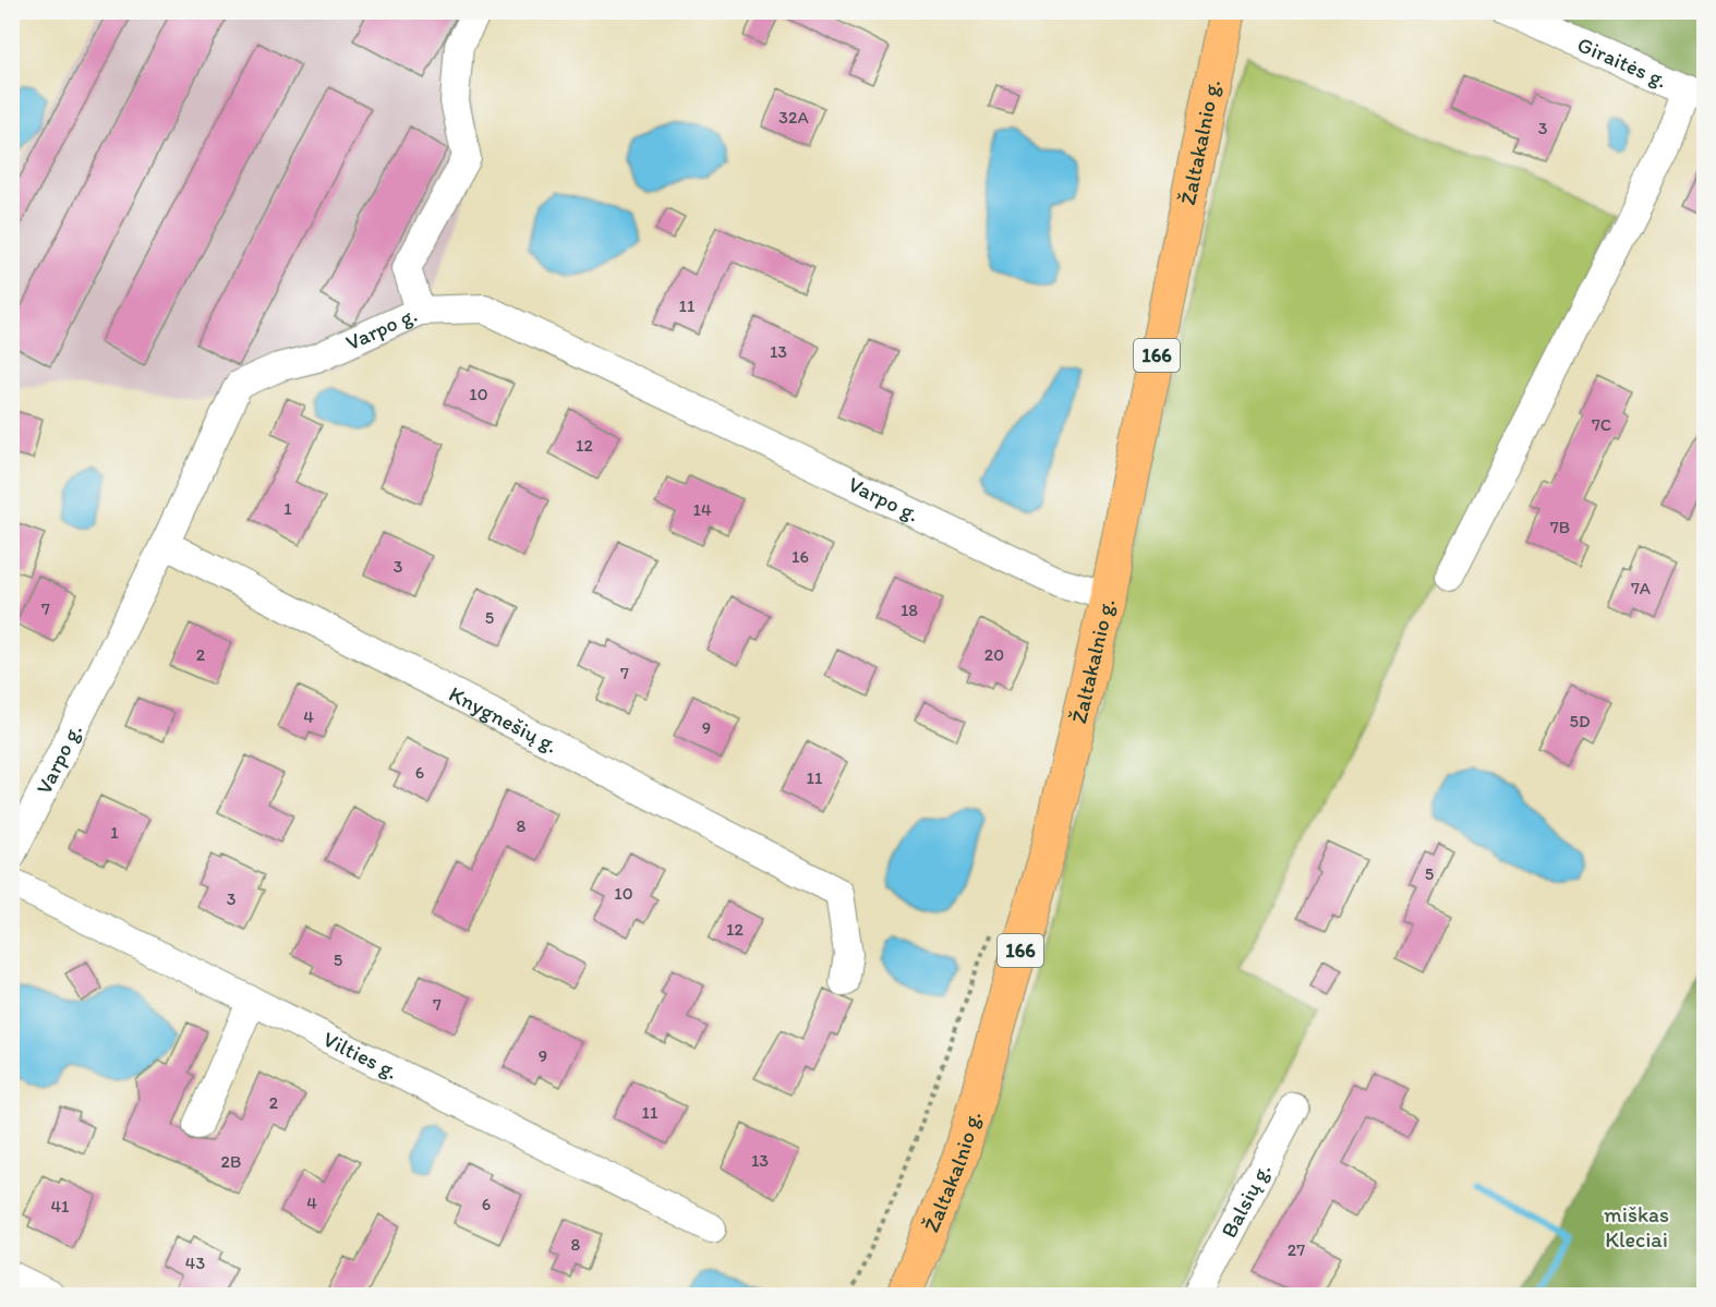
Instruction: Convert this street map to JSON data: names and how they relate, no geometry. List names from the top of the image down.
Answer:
{
  "streets": {
    "main road": ["Žaltakalnio g.", "166"],
    "street": [
      "Giraitės g.",
      "Varpo g.",
      "Knygnešių g.",
      "Vilties g.",
      "Balsių g."
    ]
  },
  "crossings": [
    ["Žaltakalnio g.", "Varpo g."],
    ["Varpo g.", "Knygnešių g."]
  ],
  "parks": ["miškas Kleciai"],
  "house_numbers": [
    "32A",
    "3",
    "11",
    "13",
    "10",
    "7C",
    "12",
    "1",
    "14",
    "7B",
    "16",
    "3",
    "7A",
    "7",
    "18",
    "5",
    "2",
    "20",
    "7",
    "4",
    "5D",
    "9",
    "6",
    "11",
    "8",
    "1",
    "5",
    "10",
    "3",
    "12",
    "5",
    "7",
    "9",
    "2",
    "11",
    "13",
    "2B",
    "4",
    "6",
    "41",
    "8",
    "27",
    "43"
  ]
}
